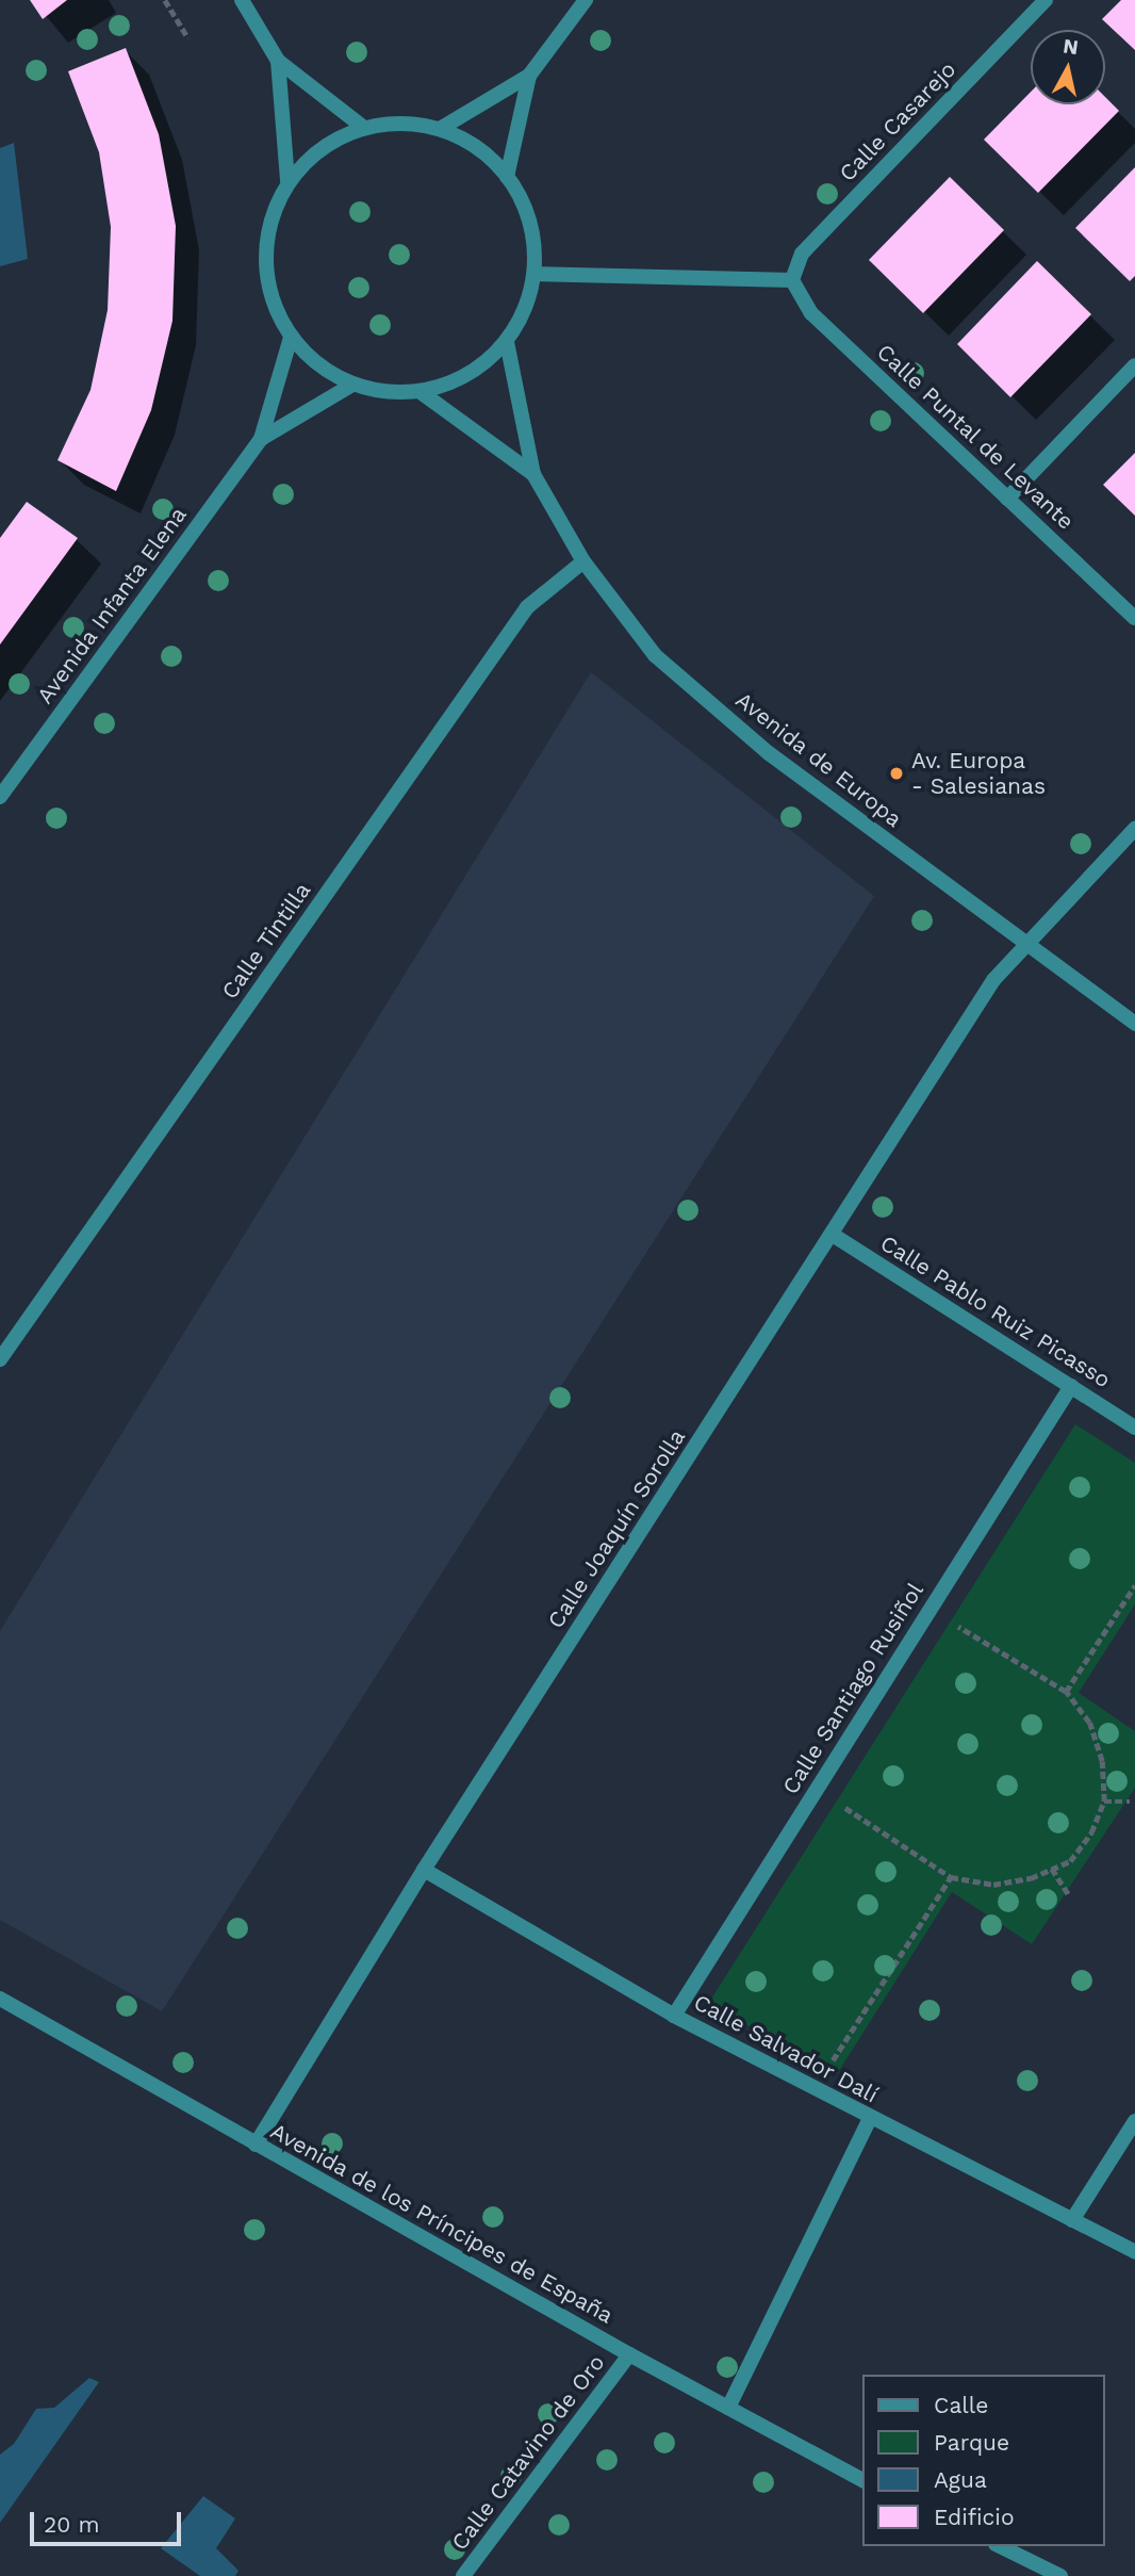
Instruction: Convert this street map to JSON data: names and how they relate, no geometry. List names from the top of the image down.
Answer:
{
  "streets": {
    "street": [
      "Calle Casarejo",
      "Calle Puntal de Levante",
      "Avenida Infanta Elena",
      "Avenida de Europa",
      "Calle Tintilla",
      "Calle Pablo Ruiz Picasso",
      "Calle Joaquín Sorolla",
      "Calle Santiago Rusiñol",
      "Calle Salvador Dalí",
      "Avenida de los Príncipes de España",
      "Calle Catavino de Oro"
    ]
  },
  "crossings": [
    ["Calle Casarejo", "Calle Puntal de Levante"],
    ["Avenida de Europa", "Calle Tintilla"],
    ["Avenida de Europa", "Calle Joaquín Sorolla"],
    ["Calle Pablo Ruiz Picasso", "Calle Joaquín Sorolla"],
    ["Calle Pablo Ruiz Picasso", "Calle Santiago Rusiñol"],
    ["Calle Joaquín Sorolla", "Calle Salvador Dalí"],
    ["Calle Joaquín Sorolla", "Avenida de los Príncipes de España"],
    ["Calle Santiago Rusiñol", "Calle Salvador Dalí"],
    ["Avenida de los Príncipes de España", "Calle Catavino de Oro"]
  ],
  "places": ["Av. Europa - Salesianas"],
  "legend": [
    "Calle",
    "Parque",
    "Agua",
    "Edificio"
  ],
  "scale_bar": "20 m",
  "north": "top"
}
